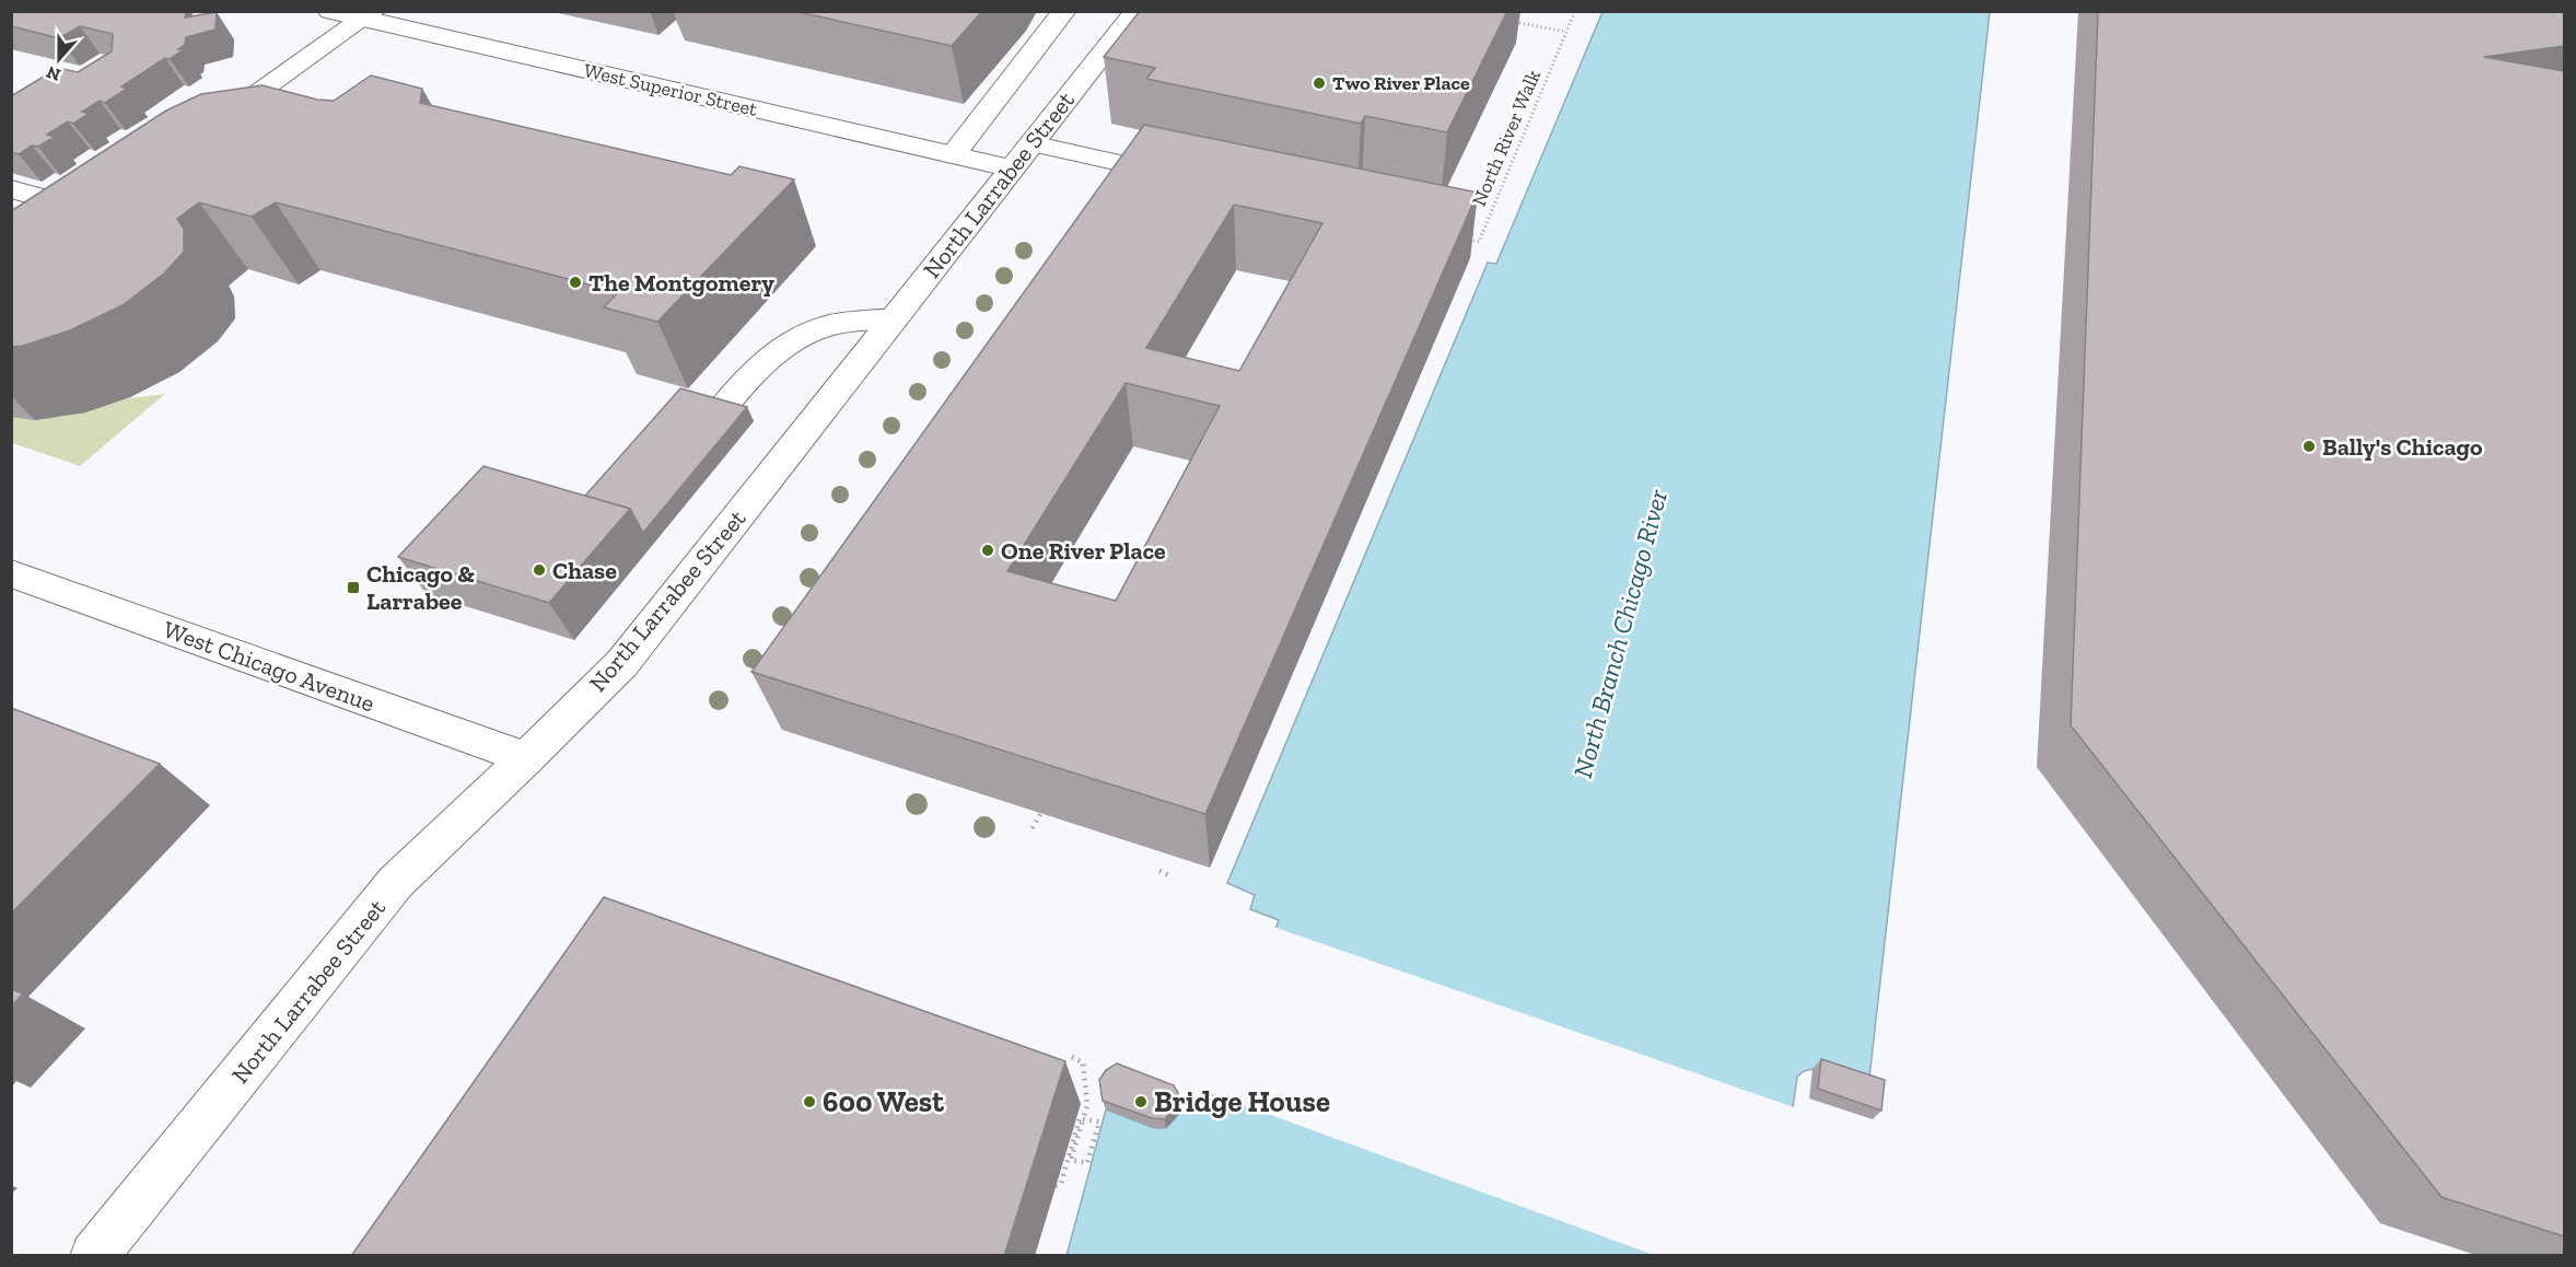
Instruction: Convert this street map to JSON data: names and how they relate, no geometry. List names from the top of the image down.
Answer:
{
  "streets": {
    "street": ["West Superior Street", "North Larrabee Street", "West Chicago Avenue"],
    "path": ["North River Walk"]
  },
  "crossings": [
    ["West Superior Street", "North Larrabee Street"],
    ["North Larrabee Street", "West Chicago Avenue"]
  ],
  "water": ["North Branch Chicago River"],
  "places": {
    "other": [
      "Two River Place",
      "The Montgomery",
      "Bally's Chicago",
      "One River Place",
      "Chase",
      "600 West",
      "Bridge House"
    ],
    "transit": ["Chicago & Larrabee"]
  },
  "north": "bottom"
}
